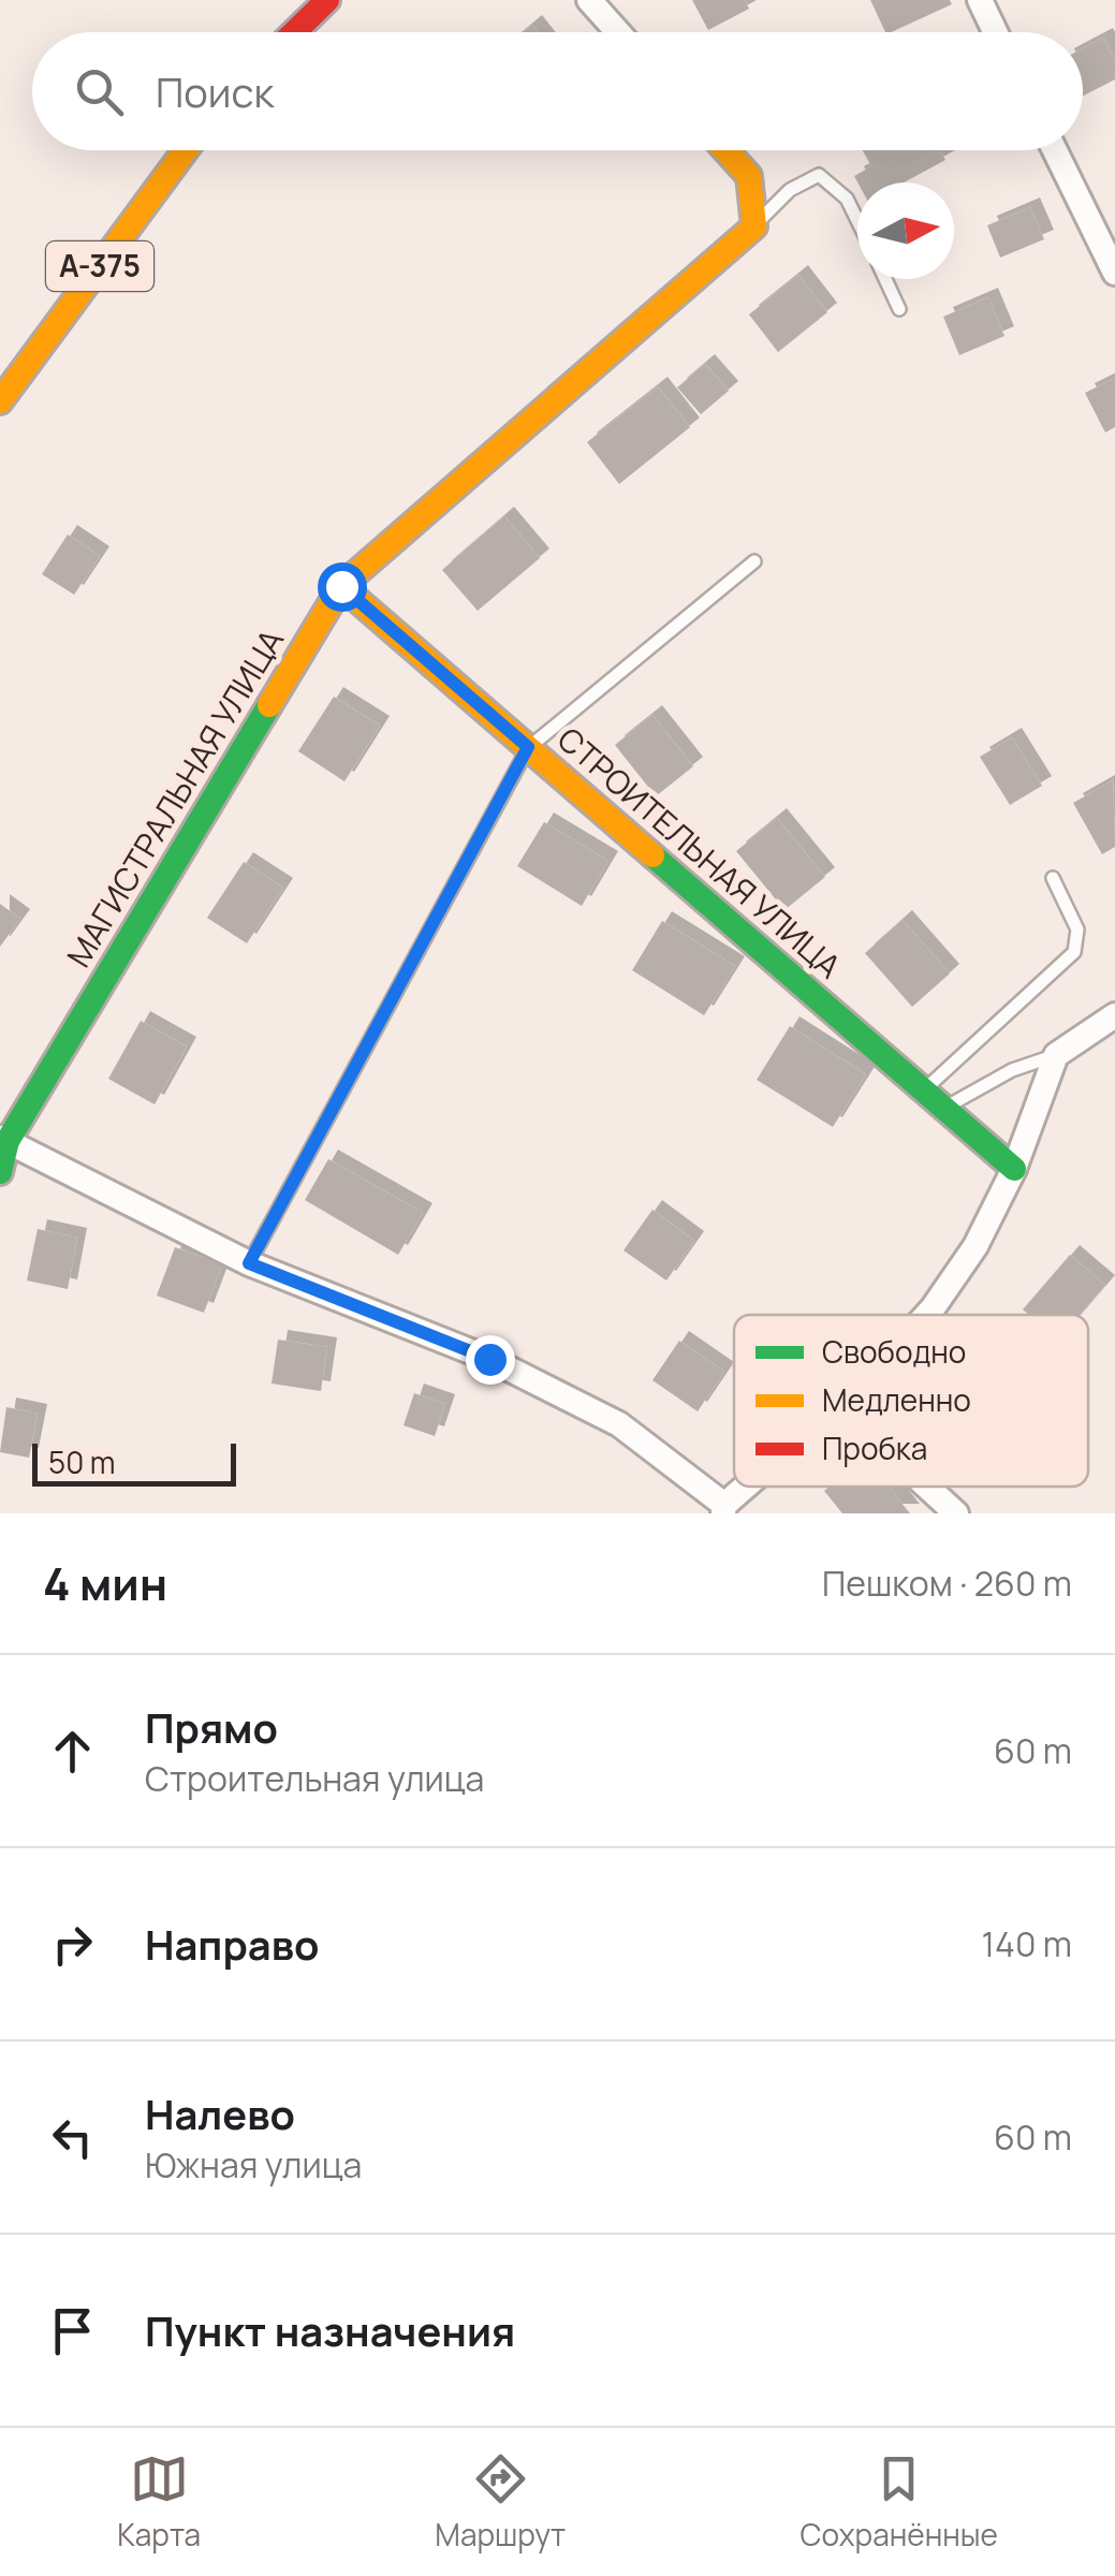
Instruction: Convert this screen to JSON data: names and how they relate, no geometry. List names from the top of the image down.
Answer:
{
  "streets": {
    "main road": ["А-375", "МАГИСТРАЛЬНАЯ УЛИЦА", "СТРОИТЕЛЬНАЯ УЛИЦА"]
  },
  "crossings": [
    ["МАГИСТРАЛЬНАЯ УЛИЦА", "СТРОИТЕЛЬНАЯ УЛИЦА"]
  ],
  "legend": ["Свободно", "Медленно", "Пробка"],
  "scale_bar": "50 m",
  "north": "right",
  "page": {
    "search": "Поиск",
    "scale": "50 m",
    "heading": ["4 мин", "Пешком · 260 m"],
    "list": [
      ["Прямо", "Строительная улица", "60 m"],
      ["Направо", "140 m"],
      ["Налево", "Южная улица", "60 m"],
      "Пункт назначения"
    ],
    "nav": ["Карта", "Маршрут", "Сохранённые"]
  }
}
